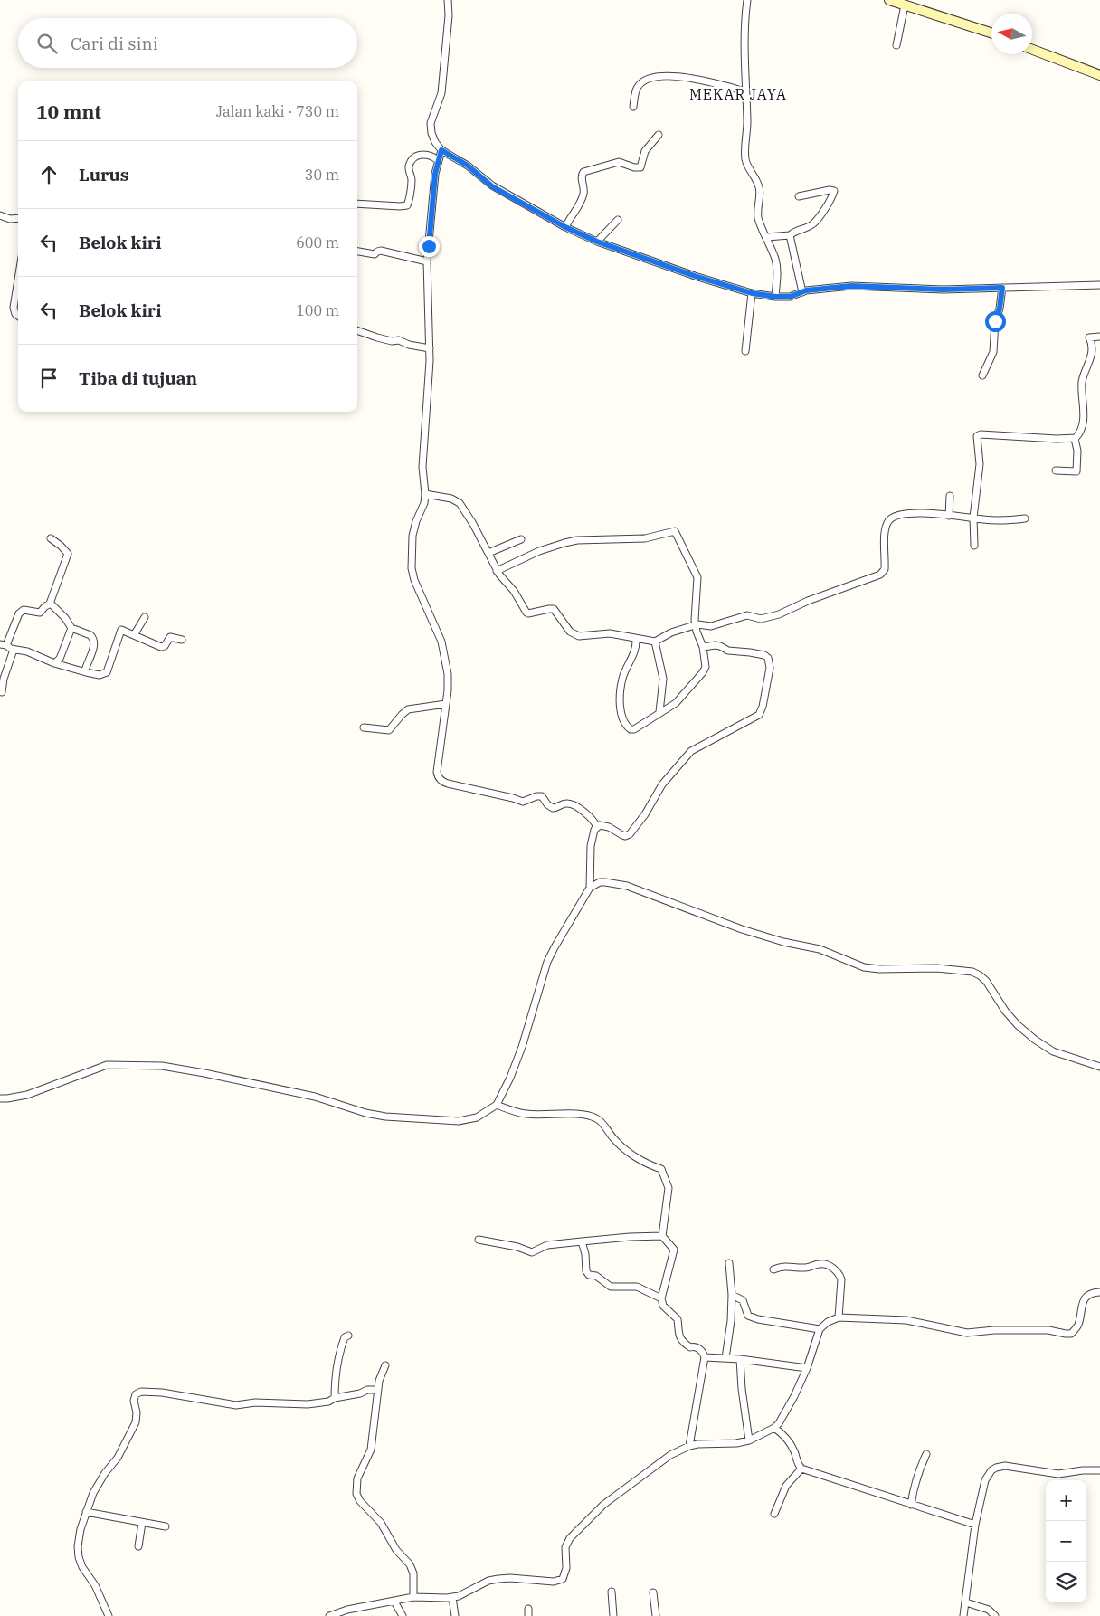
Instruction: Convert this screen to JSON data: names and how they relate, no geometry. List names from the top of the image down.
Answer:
{
  "districts": ["MEKAR JAYA"],
  "north": "left",
  "page": {
    "search": "Cari di sini",
    "heading": ["10 mnt", "Jalan kaki · 730 m"],
    "list": [
      ["Lurus", "30 m"],
      ["Belok kiri", "600 m"],
      ["Belok kiri", "100 m"],
      "Tiba di tujuan"
    ],
    "map_buttons": ["+", "−"]
  }
}
